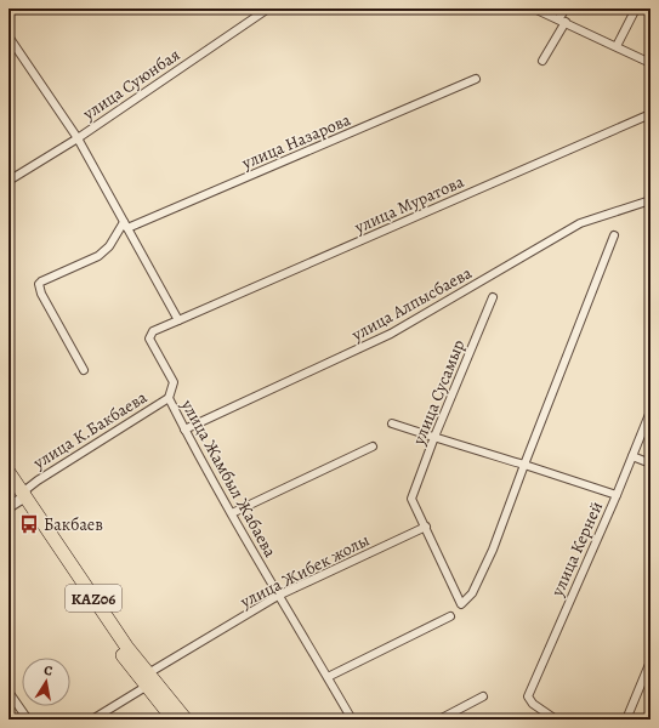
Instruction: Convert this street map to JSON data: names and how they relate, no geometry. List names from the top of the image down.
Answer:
{
  "streets": {
    "highway": ["KАZ06"],
    "street": [
      "улица Суюнбая",
      "улица Назарова",
      "улица Муратова",
      "улица Алпысбаева",
      "улица Сусамыр",
      "улица К.Бакбаева",
      "улица Жамбыл Жабаева",
      "улица Керней",
      "улица Жибек жолы"
    ]
  },
  "crossings": [
    ["улица Муратова", "улица Жамбыл Жабаева"],
    ["улица Алпысбаева", "улица Жамбыл Жабаева"],
    ["улица Сусамыр", "улица Жибек жолы"],
    ["улица К.Бакбаева", "улица Жамбыл Жабаева"],
    ["улица К.Бакбаева", "KАZ06"],
    ["улица Жамбыл Жабаева", "улица Жибек жолы"],
    ["улица Жибек жолы", "KАZ06"]
  ],
  "places": {
    "bus stop": ["Бакбаев"]
  },
  "north": "top"
}
